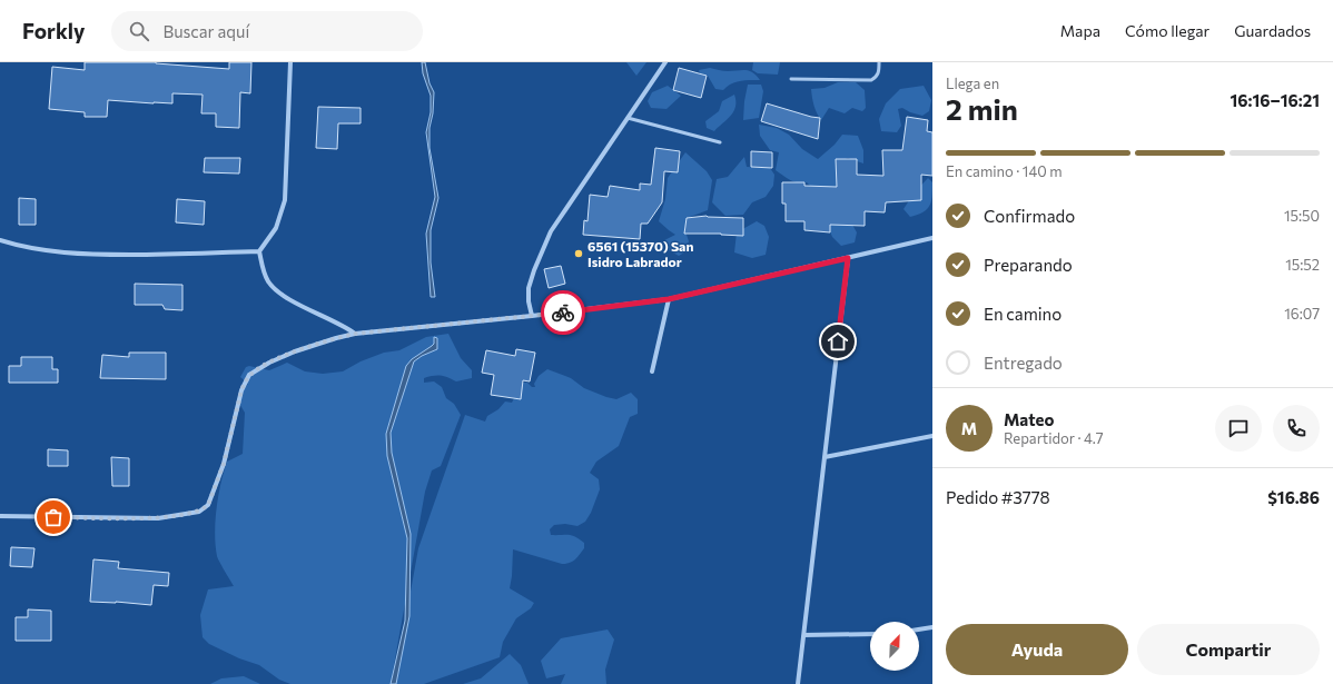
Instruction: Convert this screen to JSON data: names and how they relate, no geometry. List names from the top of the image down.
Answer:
{
  "places": ["6561 (15370) San Isidro Labrador"],
  "north": "top right",
  "page": {
    "header": "Forkly",
    "search": "Buscar aquí",
    "nav": ["Mapa", "Cómo llegar", "Guardados"],
    "heading": ["2 min", "Llega en", "16:16–16:21"],
    "panel": [
      "Mateo",
      "Repartidor · 4.7",
      "Pedido #3778",
      "$16.86"
    ],
    "bar": "En camino · 140 m",
    "list": [
      ["Confirmado", "15:50"],
      ["Preparando", "15:52"],
      ["En camino", "16:07"],
      "Entregado"
    ],
    "round": "M",
    "buttons": ["Ayuda", "Compartir"]
  }
}
